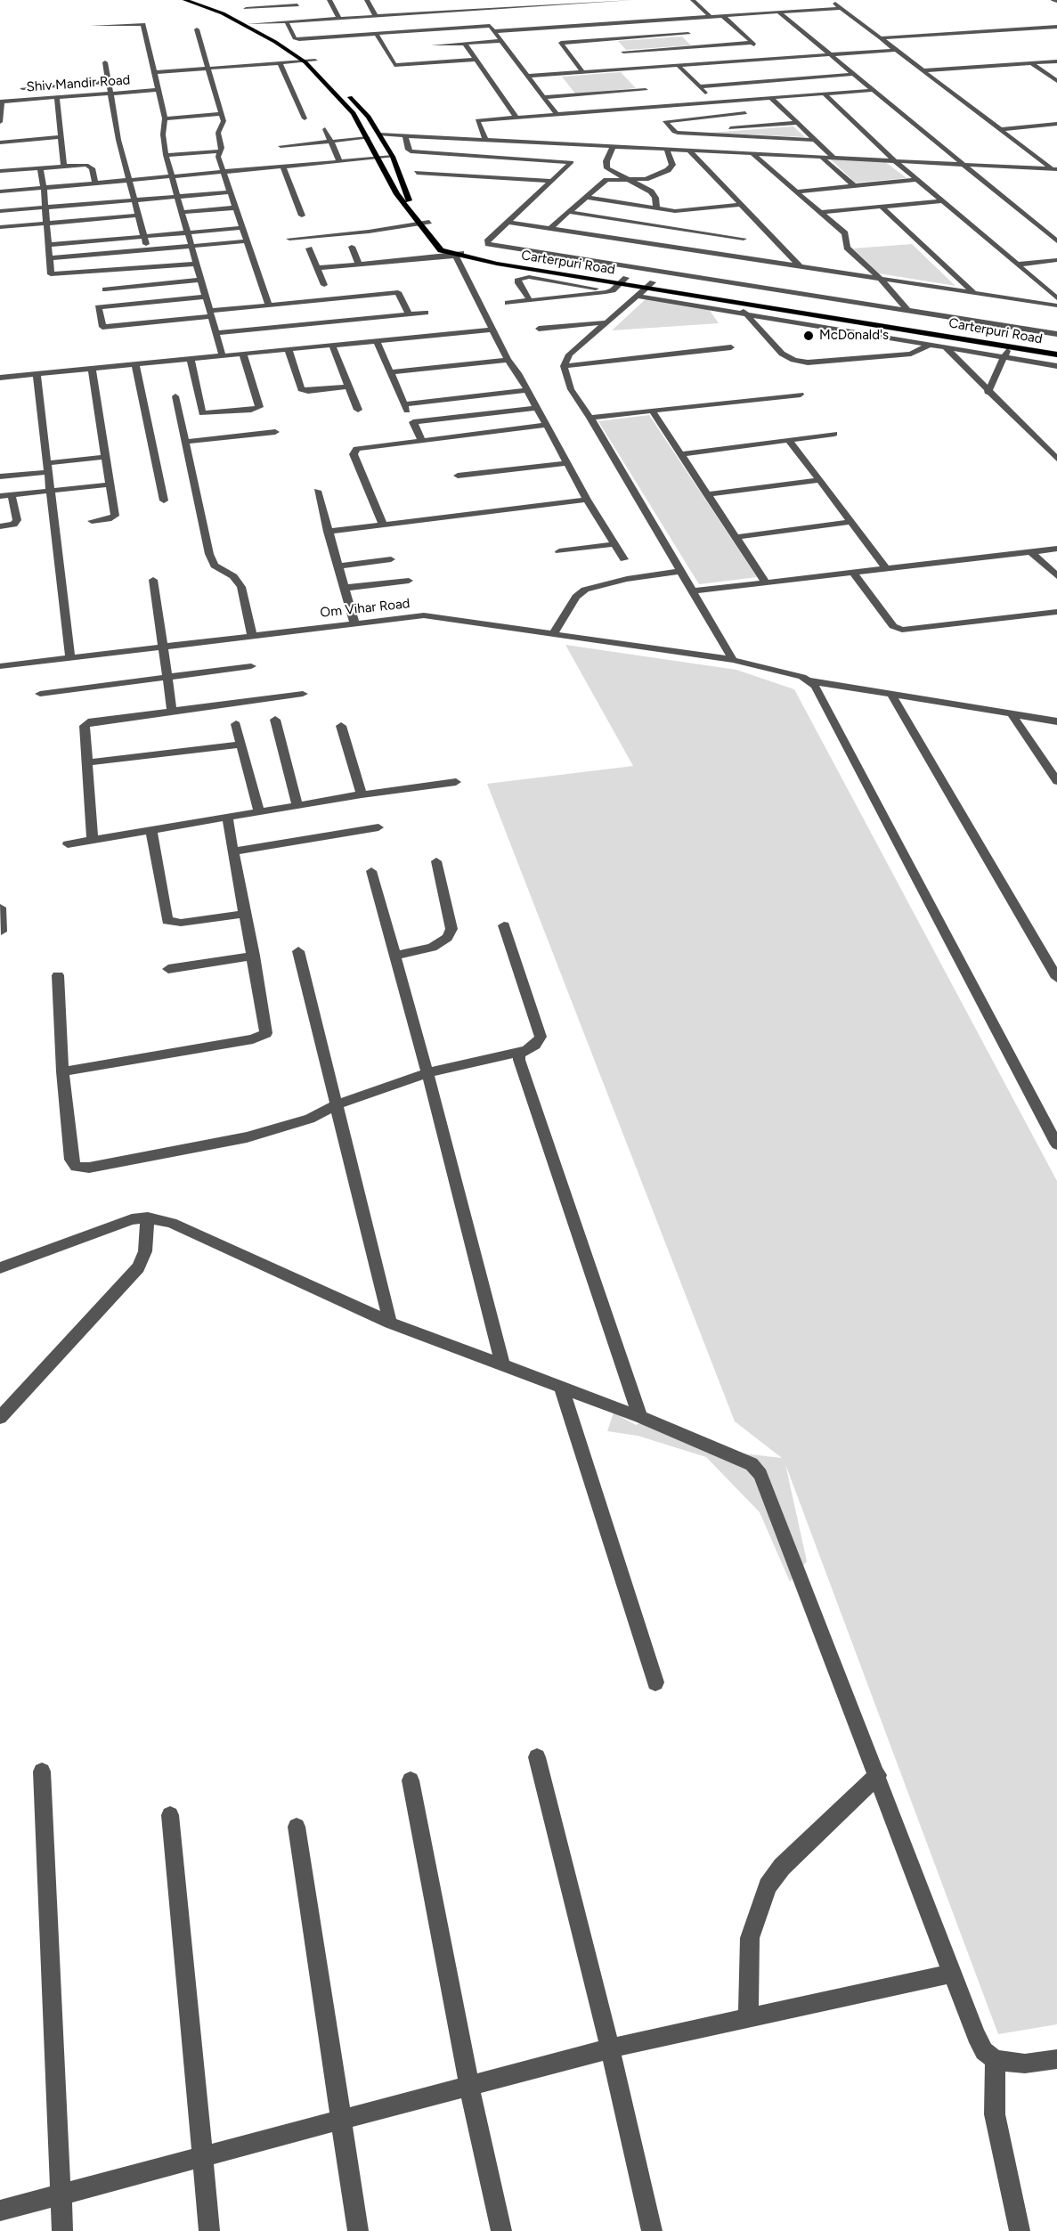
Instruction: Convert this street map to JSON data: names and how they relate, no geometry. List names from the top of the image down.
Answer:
{
  "streets": {
    "main road": ["Carterpuri Road"],
    "street": ["Shiv Mandir Road", "Om Vihar Road"]
  },
  "places": ["McDonald's"]
}
